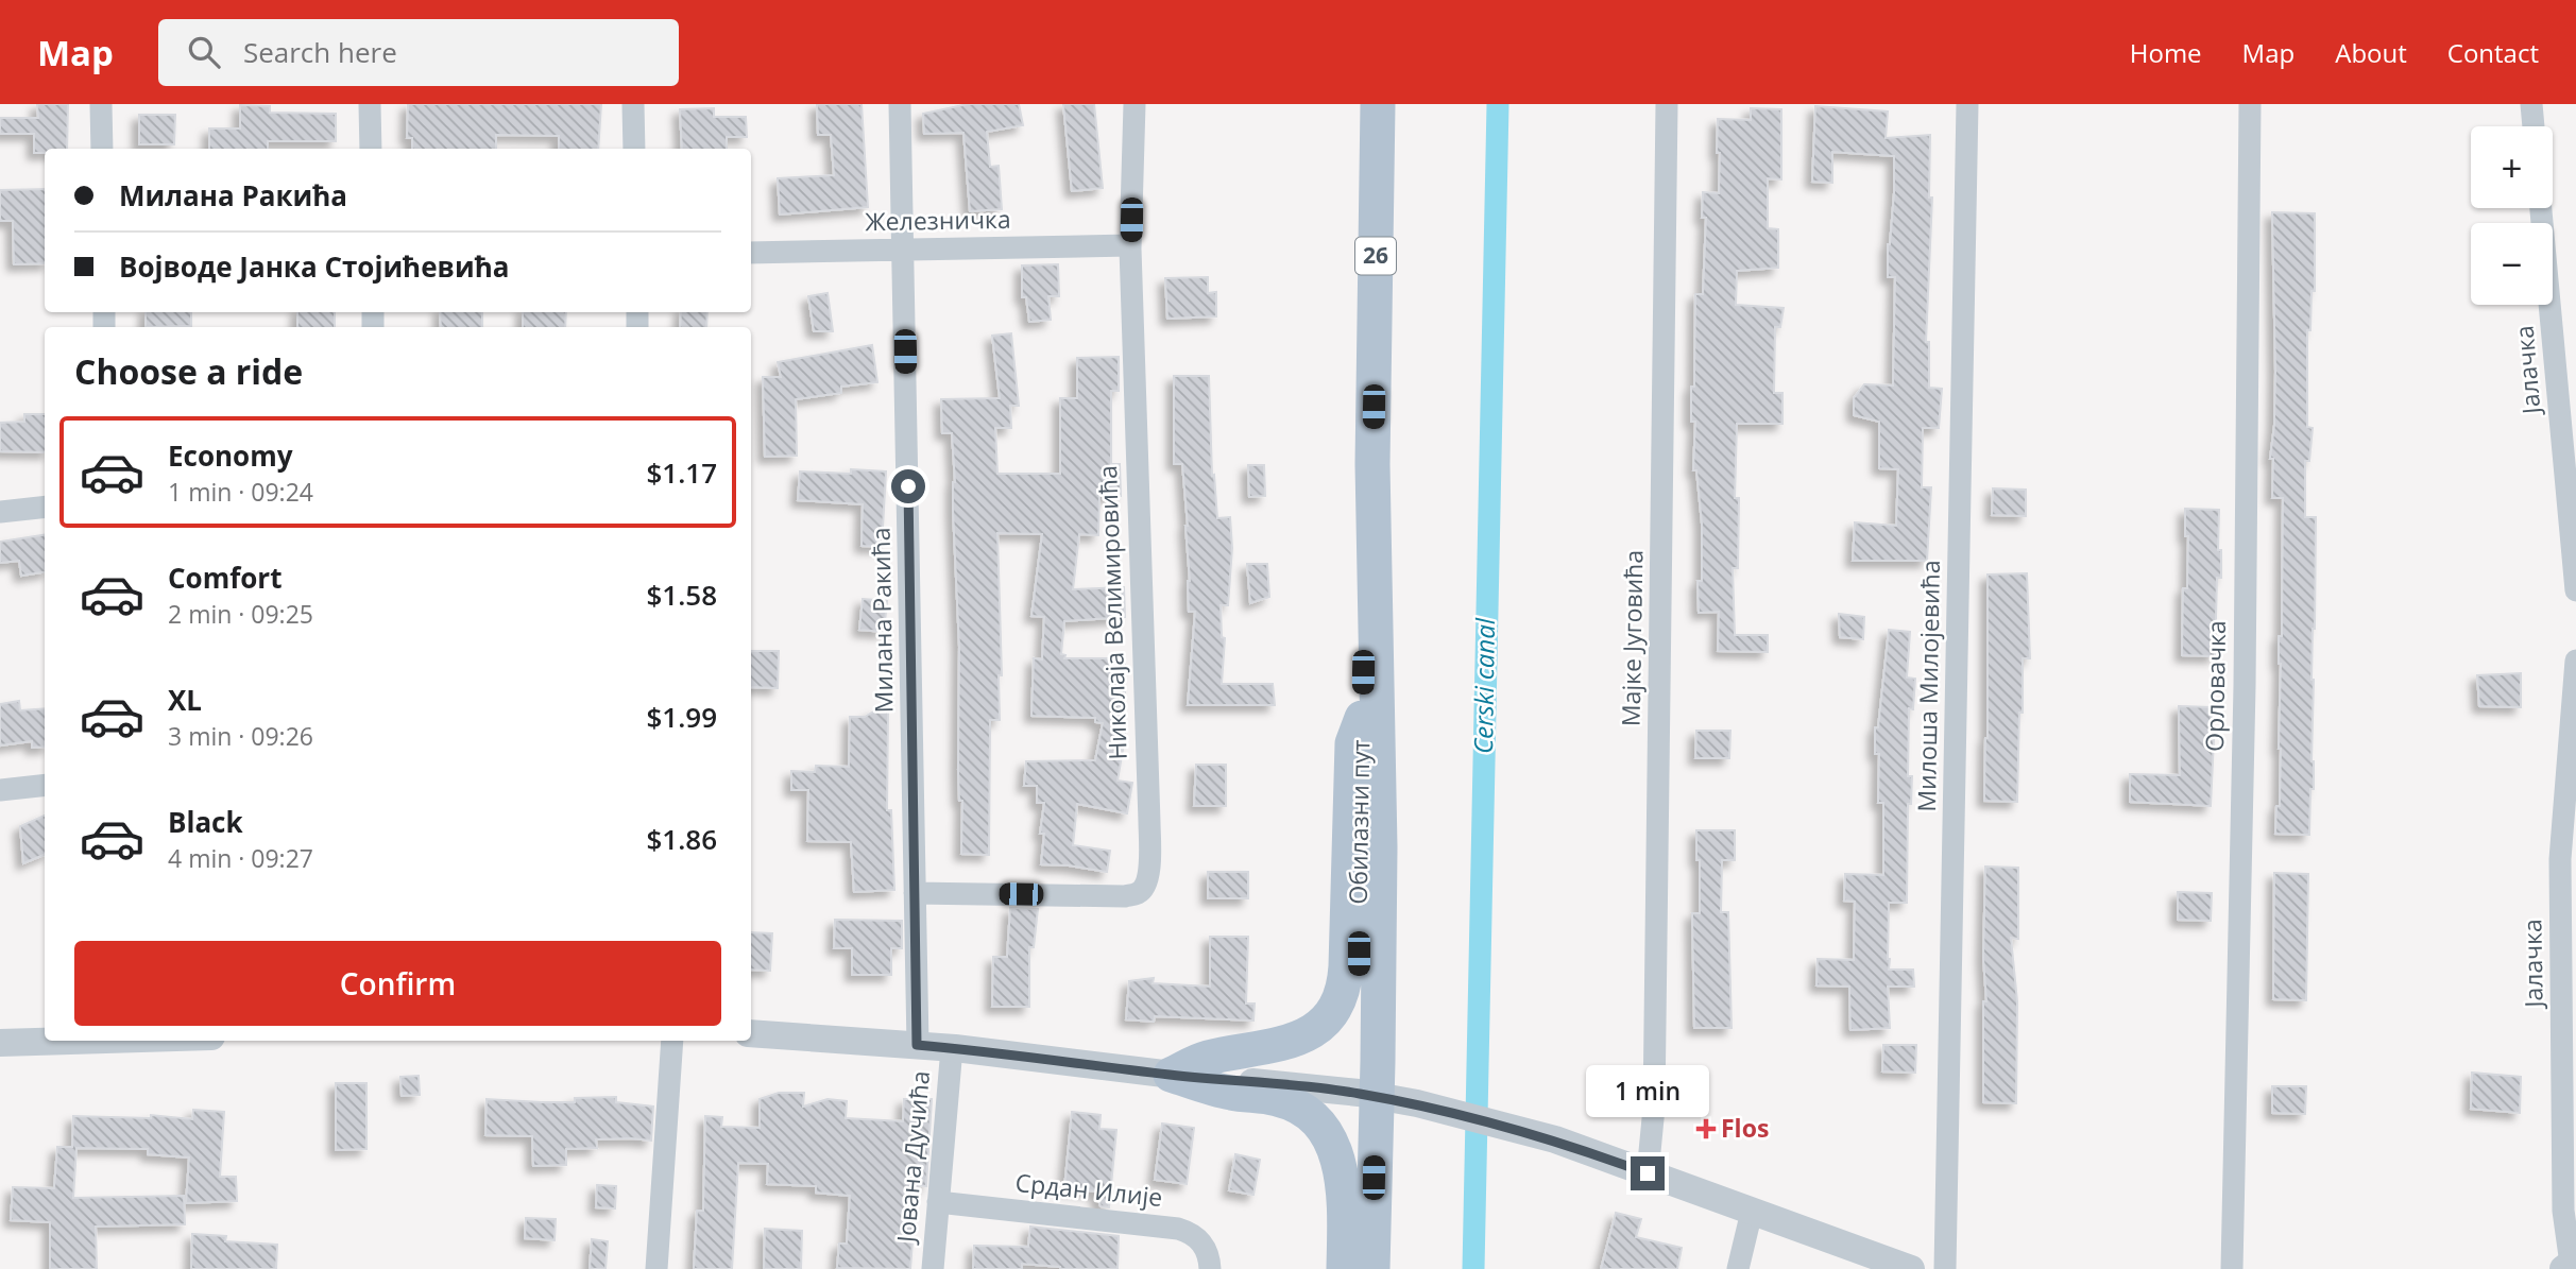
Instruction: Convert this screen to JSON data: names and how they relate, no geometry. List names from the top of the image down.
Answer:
{
  "streets": {
    "main road": ["26", "Обилазни пут"],
    "street": [
      "Железничка",
      "Јалачка",
      "Николаја Велимировића",
      "Милана Ракића",
      "Мајке Југовића",
      "Милоша Милојевића",
      "Орловачка",
      "Јована Дучића",
      "Срдан Илије"
    ]
  },
  "crossings": [
    ["Железничка", "Николаја Велимировића"],
    ["Железничка", "Милана Ракића"],
    ["Николаја Велимировића", "Милана Ракића"],
    ["Јована Дучића", "Срдан Илије"]
  ],
  "water": ["Cerski canal"],
  "places": {
    "health": ["Flos"]
  },
  "page": {
    "header": "Map",
    "search": "Search here",
    "nav": [
      "Home",
      "Map",
      "About",
      "Contact"
    ],
    "map_buttons": ["+", "−"],
    "banner": ["Милана Ракића", "Војводе Јанка Стојићевића"],
    "heading": "Choose a ride",
    "list": [
      {
        "name": "Economy",
        "note": "1 min · 09:24",
        "value": "$1.17"
      },
      {
        "name": "Comfort",
        "note": "2 min · 09:25",
        "value": "$1.58"
      },
      {
        "name": "XL",
        "note": "3 min · 09:26",
        "value": "$1.99"
      },
      {
        "name": "Black",
        "note": "4 min · 09:27",
        "value": "$1.86"
      }
    ],
    "buttons": "Confirm",
    "bubble": "1 min"
  }
}
